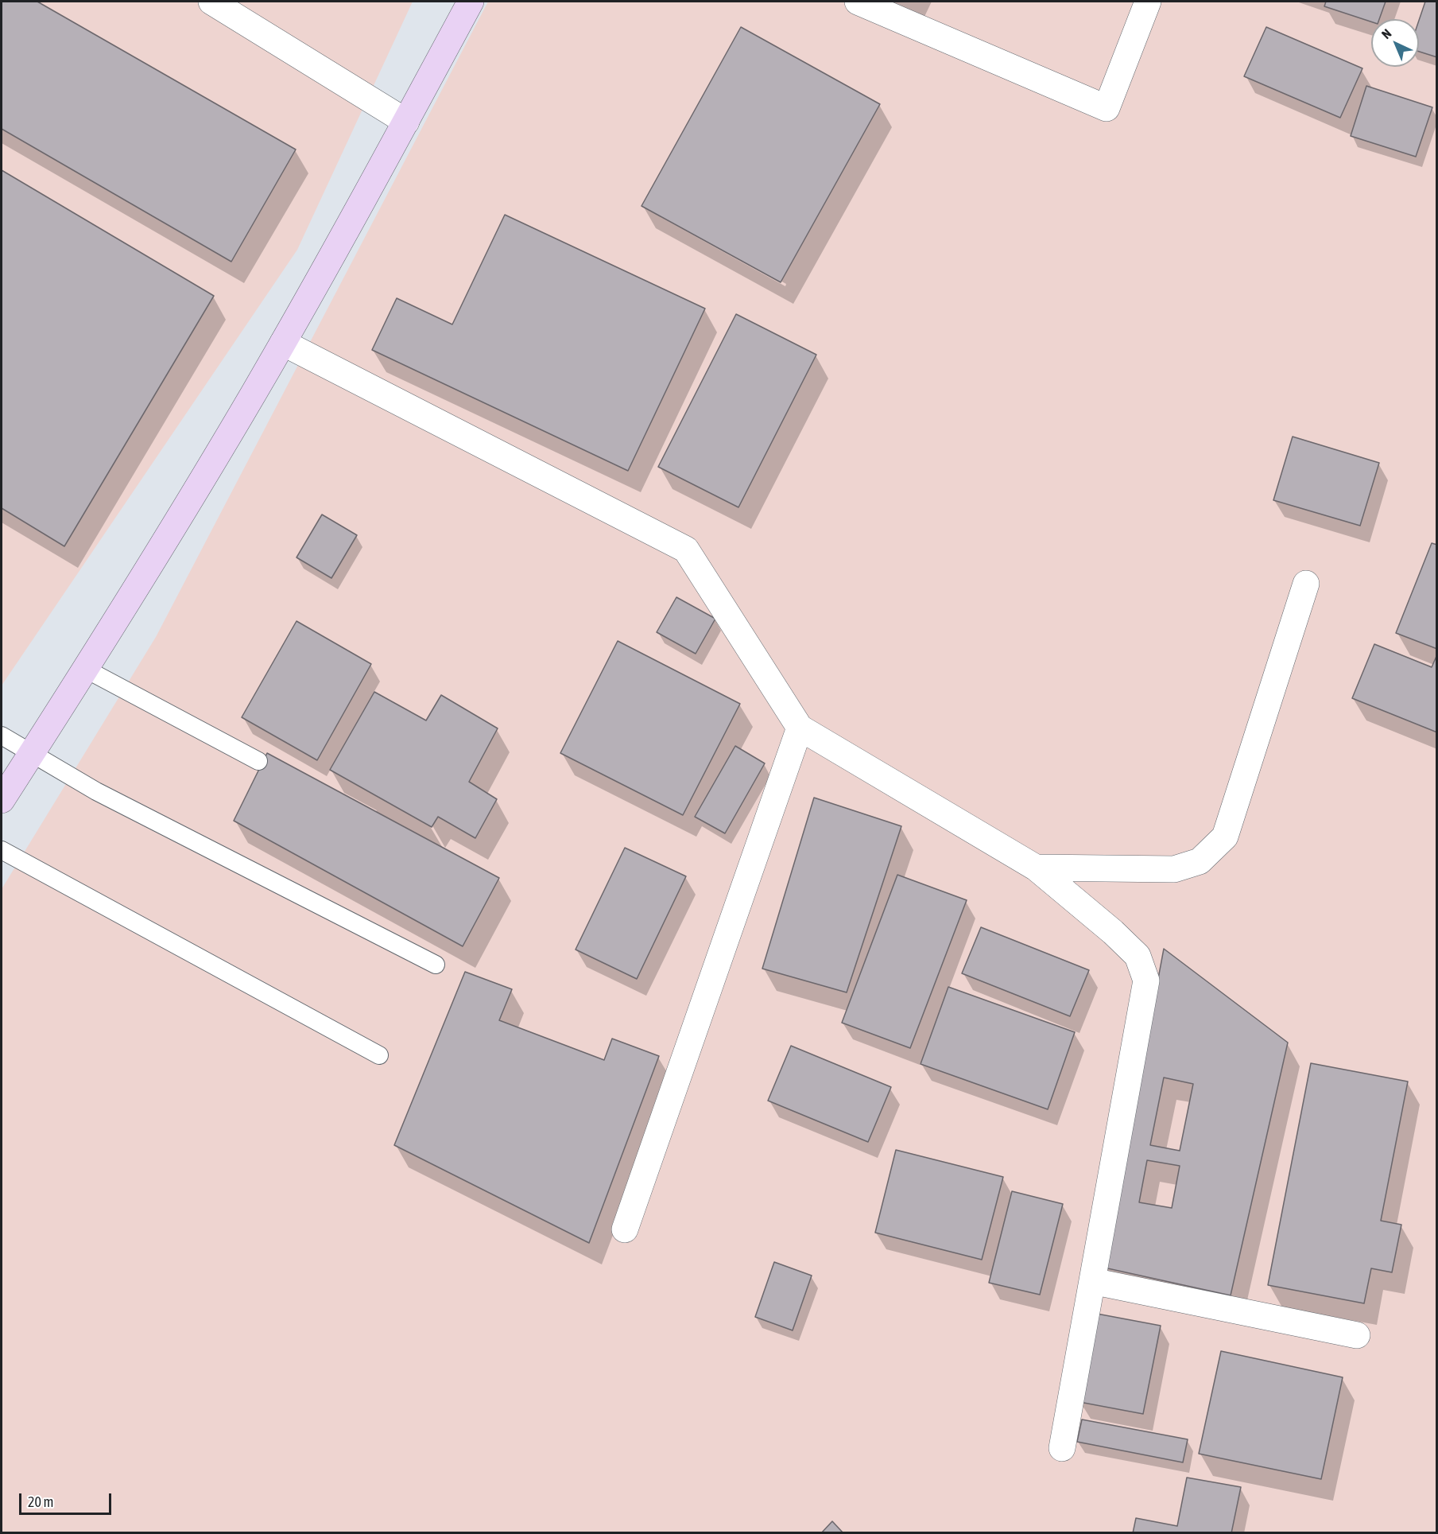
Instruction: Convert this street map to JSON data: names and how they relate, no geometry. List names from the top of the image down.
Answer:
{
  "scale_bar": "20 m",
  "north": "top left"
}
